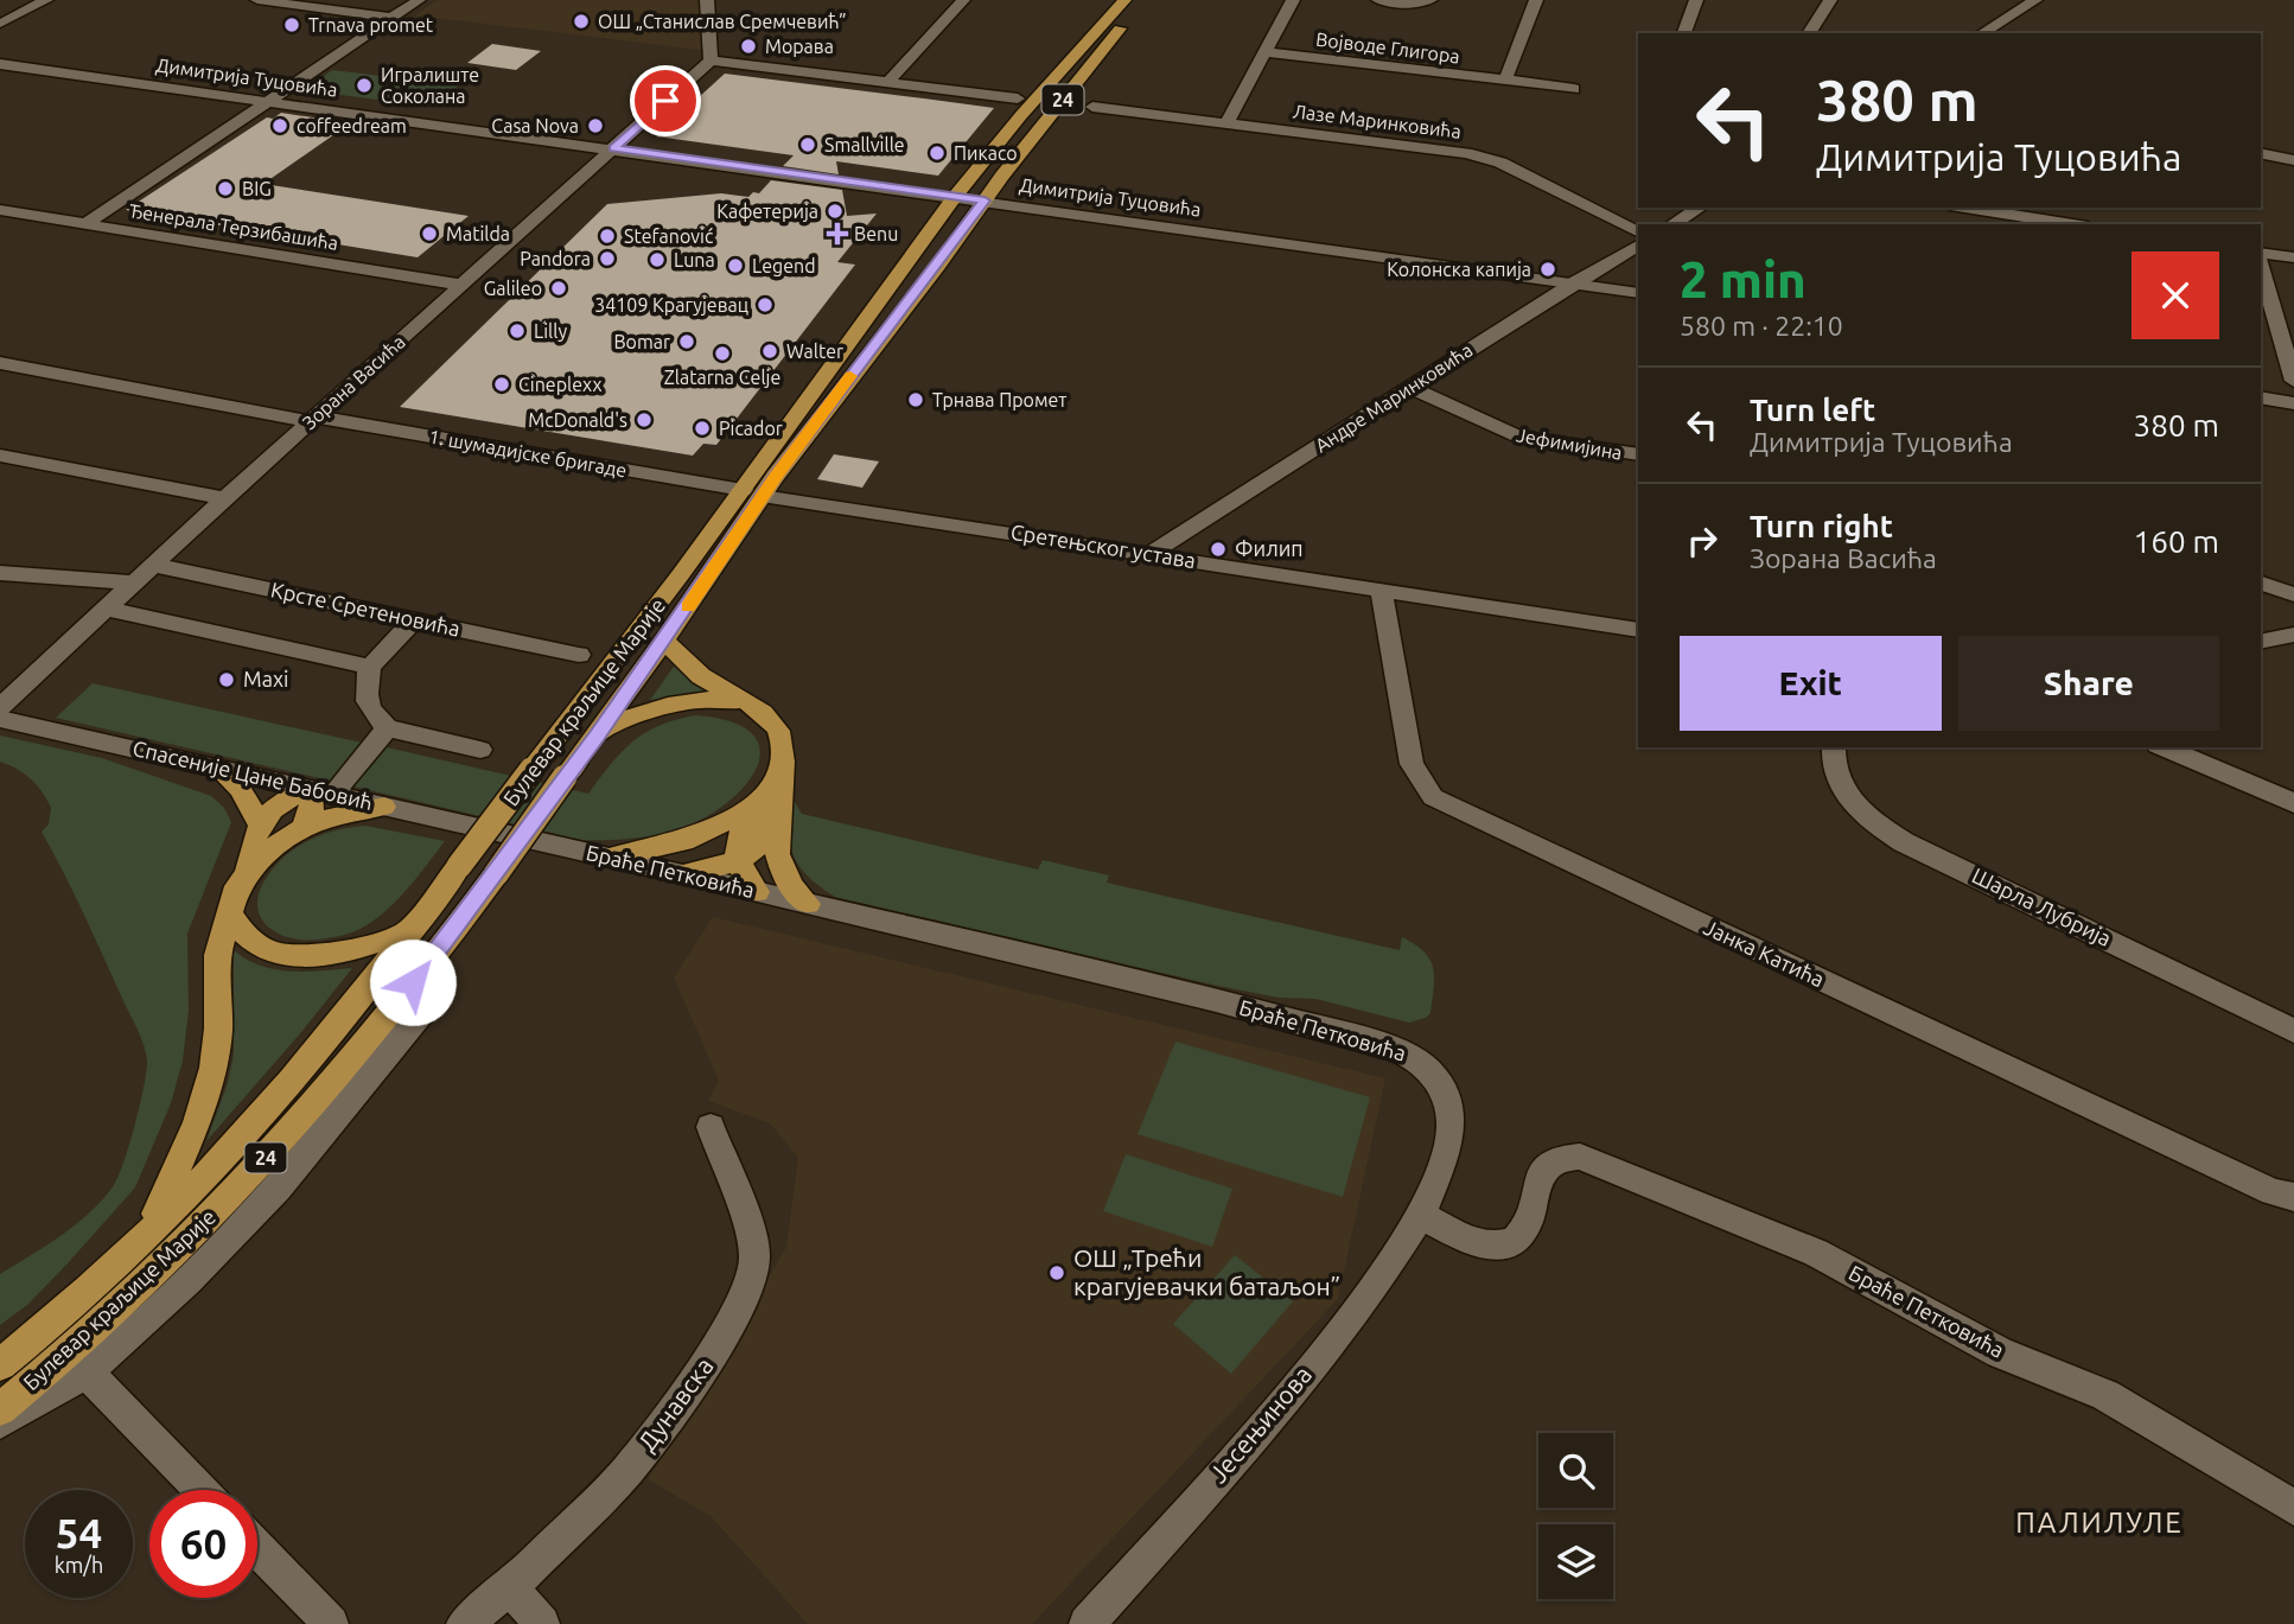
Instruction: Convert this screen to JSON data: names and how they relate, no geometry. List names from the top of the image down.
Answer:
{
  "streets": {
    "main road": ["24", "Булевар краљице Марије"],
    "street": [
      "Војводе Глигора",
      "Димитрија Туцовића",
      "Лазе Маринковића",
      "Ђенерала Терзибашића",
      "Зорана Васића",
      "Андре Маринковића",
      "Јефимијина",
      "1. шумадијске бригаде",
      "Сретењског устава",
      "Крсте Сретеновића",
      "Спасеније Цане Бабовић",
      "Браће Петковића",
      "Шарла Лубрија",
      "Јанка Катића",
      "Дунавска",
      "Јесењинова"
    ]
  },
  "crossings": [
    ["Димитрија Туцовића", "Зорана Васића"],
    ["Димитрија Туцовића", "Андре Маринковића"],
    ["Димитрија Туцовића", "Булевар краљице Марије"],
    ["Ђенерала Терзибашића", "Зорана Васића"],
    ["Зорана Васића", "1. шумадијске бригаде"],
    ["Зорана Васића", "Крсте Сретеновића"],
    ["Андре Маринковића", "Јефимијина"],
    ["Андре Маринковића", "Сретењског устава"],
    ["1. шумадијске бригаде", "Сретењског устава"],
    ["1. шумадијске бригаде", "Булевар краљице Марије"],
    ["Сретењског устава", "Булевар краљице Марије"],
    ["Сретењског устава", "Јанка Катића"],
    ["Спасеније Цане Бабовић", "Браће Петковића"],
    ["Браће Петковића", "Јесењинова"]
  ],
  "districts": ["ПАЛИЛУЛЕ"],
  "places": {
    "other": [
      "ОШ „Станислав Сремчевић”",
      "Trnava promet",
      "Морава",
      "Игралиште Соколана",
      "coffeedream",
      "Casa Nova",
      "Smallville",
      "Пикасо",
      "BIG",
      "Кафетерија",
      "Matilda",
      "Stefanović",
      "Pandora",
      "Luna",
      "Legend",
      "Колонска капија",
      "Galileo",
      "34109 Крагујевац",
      "Lilly",
      "Bomar",
      "Walter",
      "Zlatarna Celje",
      "Cineplexx",
      "Трнава Промет",
      "McDonald's",
      "Picador",
      "Филип",
      "Maxi",
      "ОШ „Трећи крагујевачки батаљон”"
    ],
    "health": ["Benu"]
  },
  "page": {
    "turn": ["380 m", "Димитрија Туцовића"],
    "heading": ["2 min", "580 m · 22:10"],
    "list": [
      {
        "name": "Turn left",
        "note": "Димитрија Туцовића",
        "value": "380 m"
      },
      {
        "name": "Turn right",
        "note": "Зорана Васића",
        "value": "160 m"
      }
    ],
    "buttons": ["Exit", "Share"],
    "speed": "54 km/h",
    "limit": "60"
  }
}
